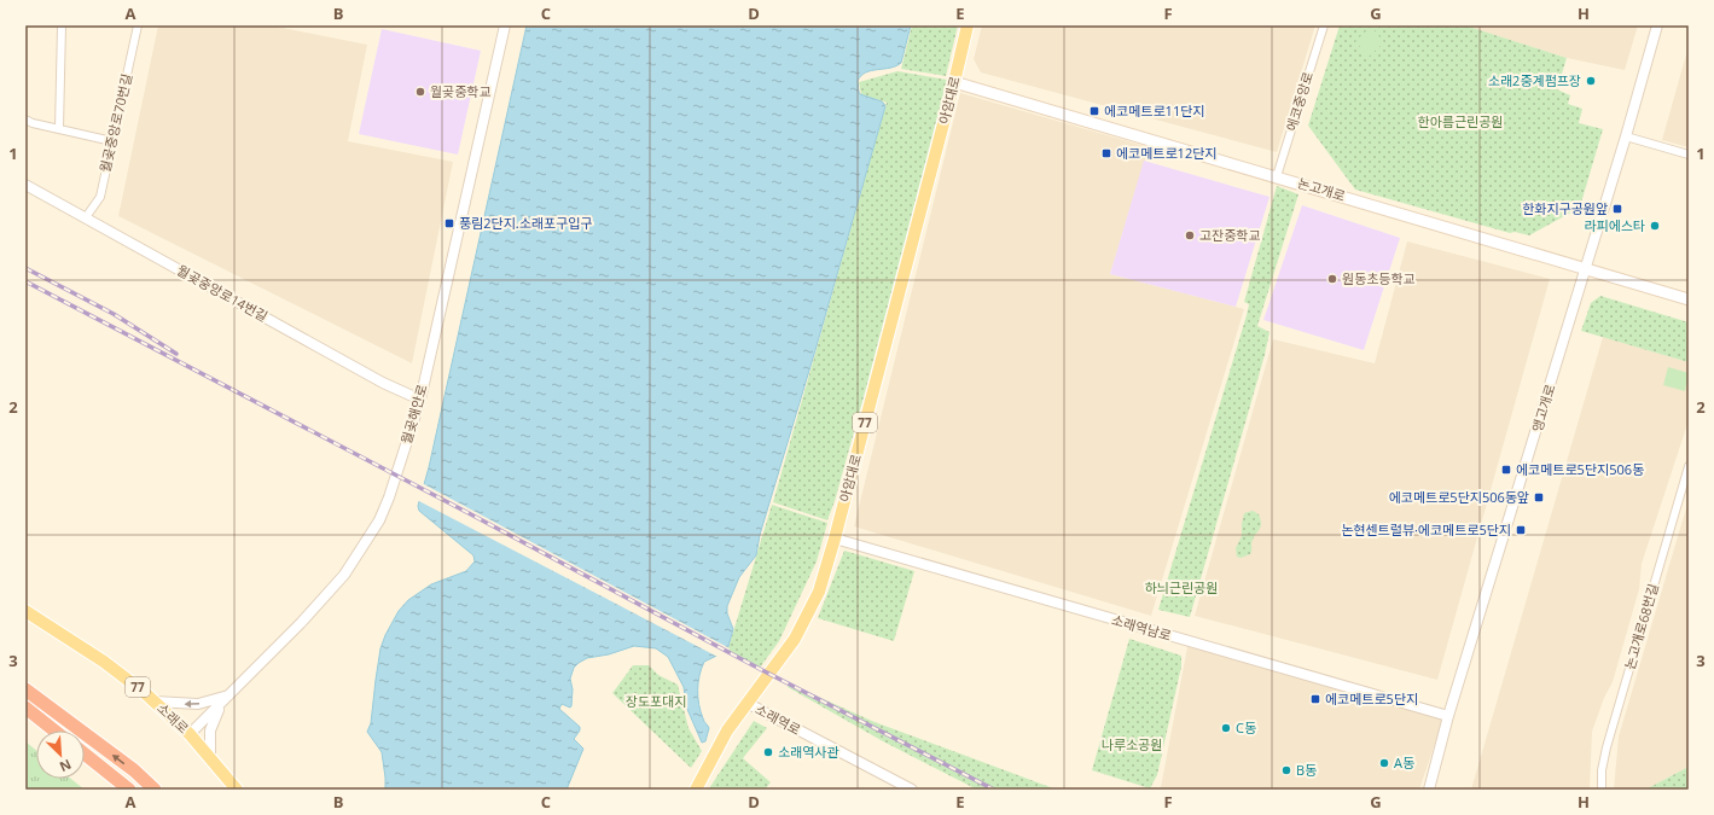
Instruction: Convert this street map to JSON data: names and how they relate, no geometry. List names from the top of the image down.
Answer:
{
  "streets": {
    "main road": [
      "아암대로",
      "논고개로",
      "77",
      "소래로"
    ],
    "street": [
      "에코중앙로",
      "월곶중앙로70번길",
      "월곶중앙로14번길",
      "앵고개로",
      "월곶해안로",
      "논고개로68번길",
      "소래역남로",
      "소래역로"
    ]
  },
  "crossings": [
    ["아암대로", "논고개로"],
    ["아암대로", "소래역남로"],
    ["아암대로", "소래역로"],
    ["에코중앙로", "논고개로"],
    ["월곶중앙로70번길", "월곶중앙로14번길"],
    ["논고개로", "앵고개로"],
    ["월곶중앙로14번길", "월곶해안로"],
    ["앵고개로", "소래역남로"],
    ["월곶해안로", "소래로"]
  ],
  "parks": [
    "한아름근린공원",
    "하늬근린공원",
    "장도포대지",
    "나루소공원"
  ],
  "places": {
    "other": [
      "소래2중계펌프장",
      "월곶중학교",
      "라피에스타",
      "고잔중학교",
      "원동초등학교",
      "C동",
      "소래역사관",
      "A동",
      "B동"
    ],
    "transit": [
      "에코메트로11단지",
      "에코메트로12단지",
      "한화지구공원앞",
      "풍림2단지.소래포구입구",
      "에코메트로5단지506동",
      "에코메트로5단지506동앞",
      "논현센트럴뷰·에코메트로5단지",
      "에코메트로5단지"
    ]
  },
  "north": "bottom right",
  "grid": {
    "columns": [
      "A",
      "B",
      "C",
      "D",
      "E",
      "F",
      "G",
      "H"
    ],
    "rows": ["1", "2", "3"]
  }
}
